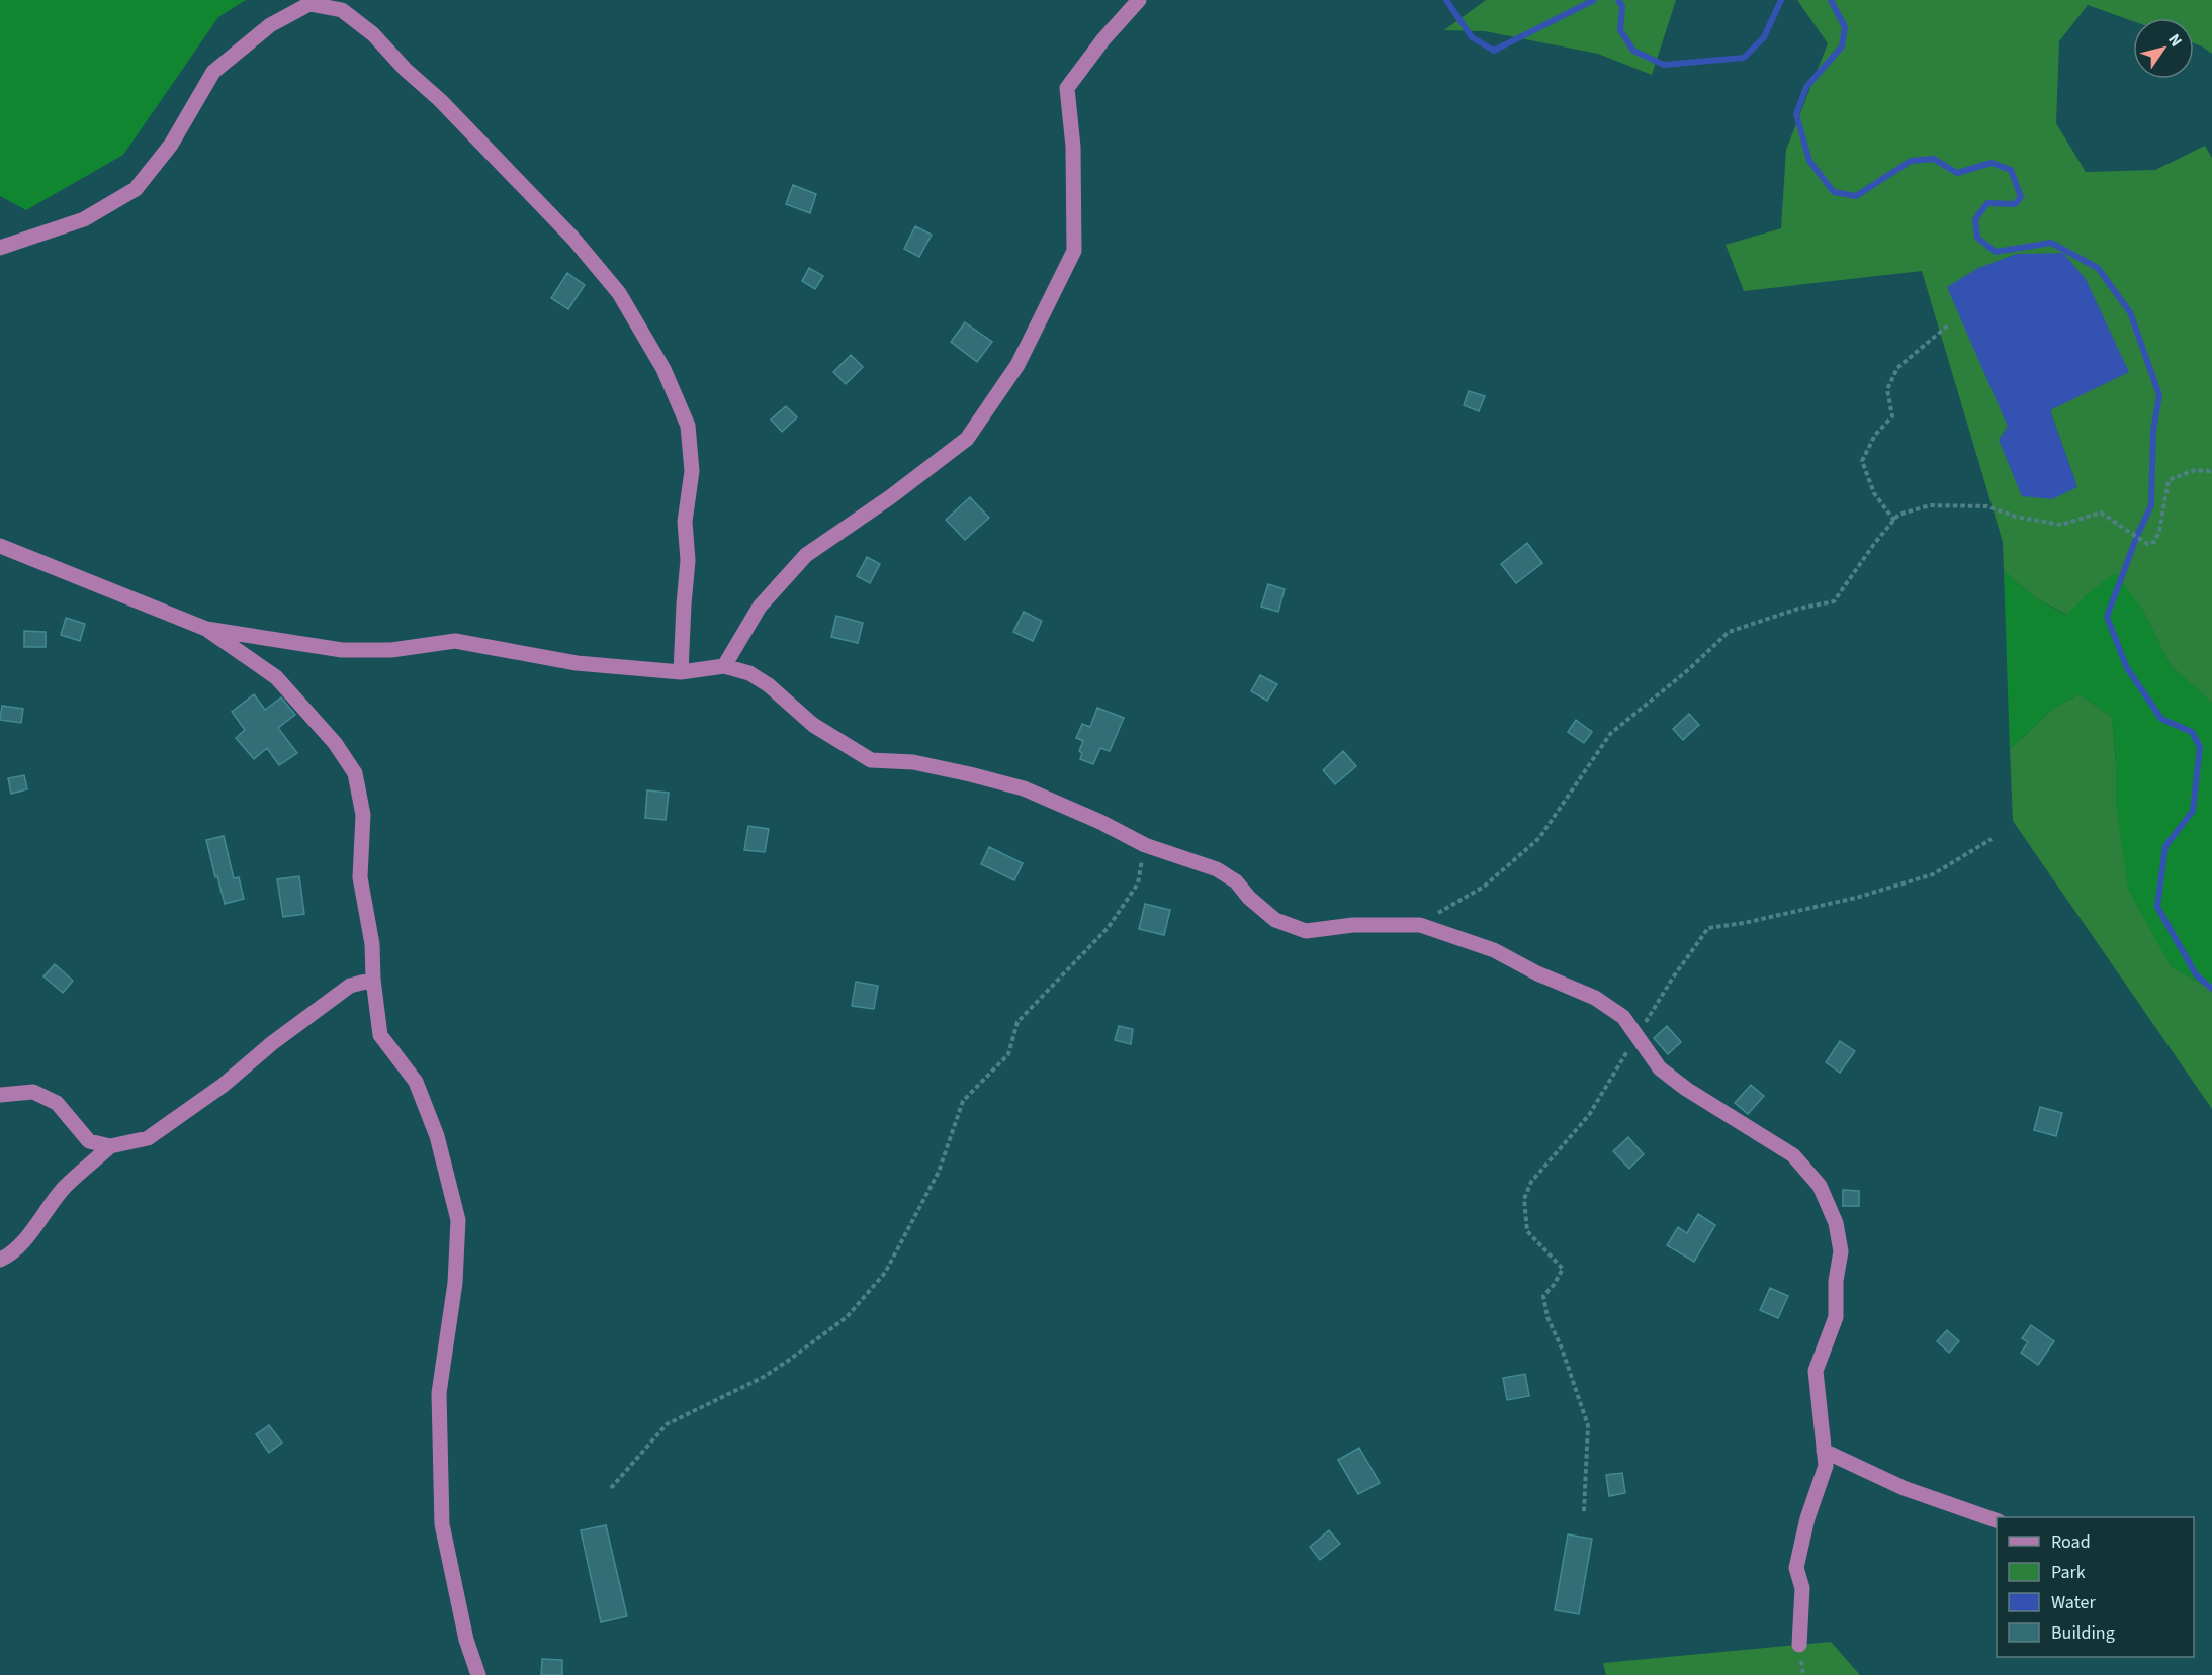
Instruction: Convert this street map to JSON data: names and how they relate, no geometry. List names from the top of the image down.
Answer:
{
  "legend": [
    "Road",
    "Park",
    "Water",
    "Building"
  ],
  "north": "top right"
}
